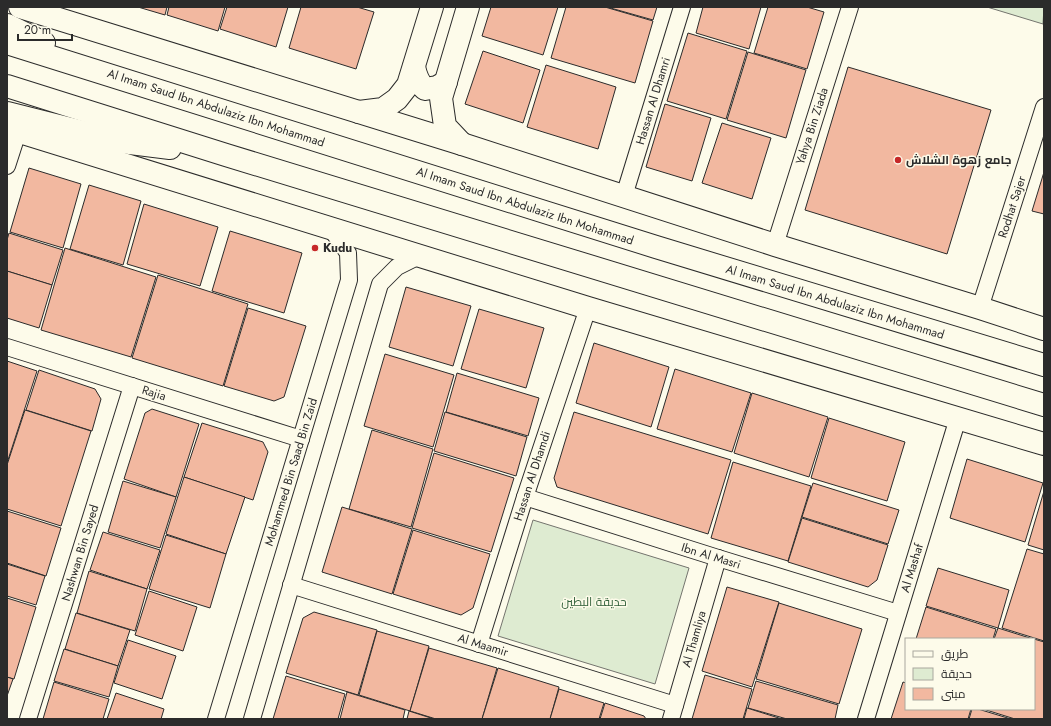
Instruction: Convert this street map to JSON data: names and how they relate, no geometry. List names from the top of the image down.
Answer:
{
  "streets": {
    "street": [
      "Hassan Al Dhamri",
      "Al Imam Saud Ibn Abdulaziz Ibn Mohammad",
      "Yahya Bin Ziada",
      "Rodhat Sajer",
      "Rajia",
      "Mohammed Bin Saad Bin Zaid",
      "Hassan Al Dhamdi",
      "Nashwan Bin Sayed",
      "Ibn Al Masri",
      "Al Mashaf",
      "Al Thamliya",
      "Al Maamir"
    ]
  },
  "crossings": [
    ["Rajia", "Mohammed Bin Saad Bin Zaid"],
    ["Rajia", "Nashwan Bin Sayed"],
    ["Hassan Al Dhamdi", "Ibn Al Masri"],
    ["Hassan Al Dhamdi", "Al Maamir"],
    ["Ibn Al Masri", "Al Mashaf"],
    ["Ibn Al Masri", "Al Thamliya"],
    ["Al Thamliya", "Al Maamir"]
  ],
  "parks": ["حديقة البطين"],
  "places": ["جامع زهوة الشلاش", "Kudu"],
  "legend": ["طريق", "حديقة", "مبنى"],
  "scale_bar": "20 m"
}
